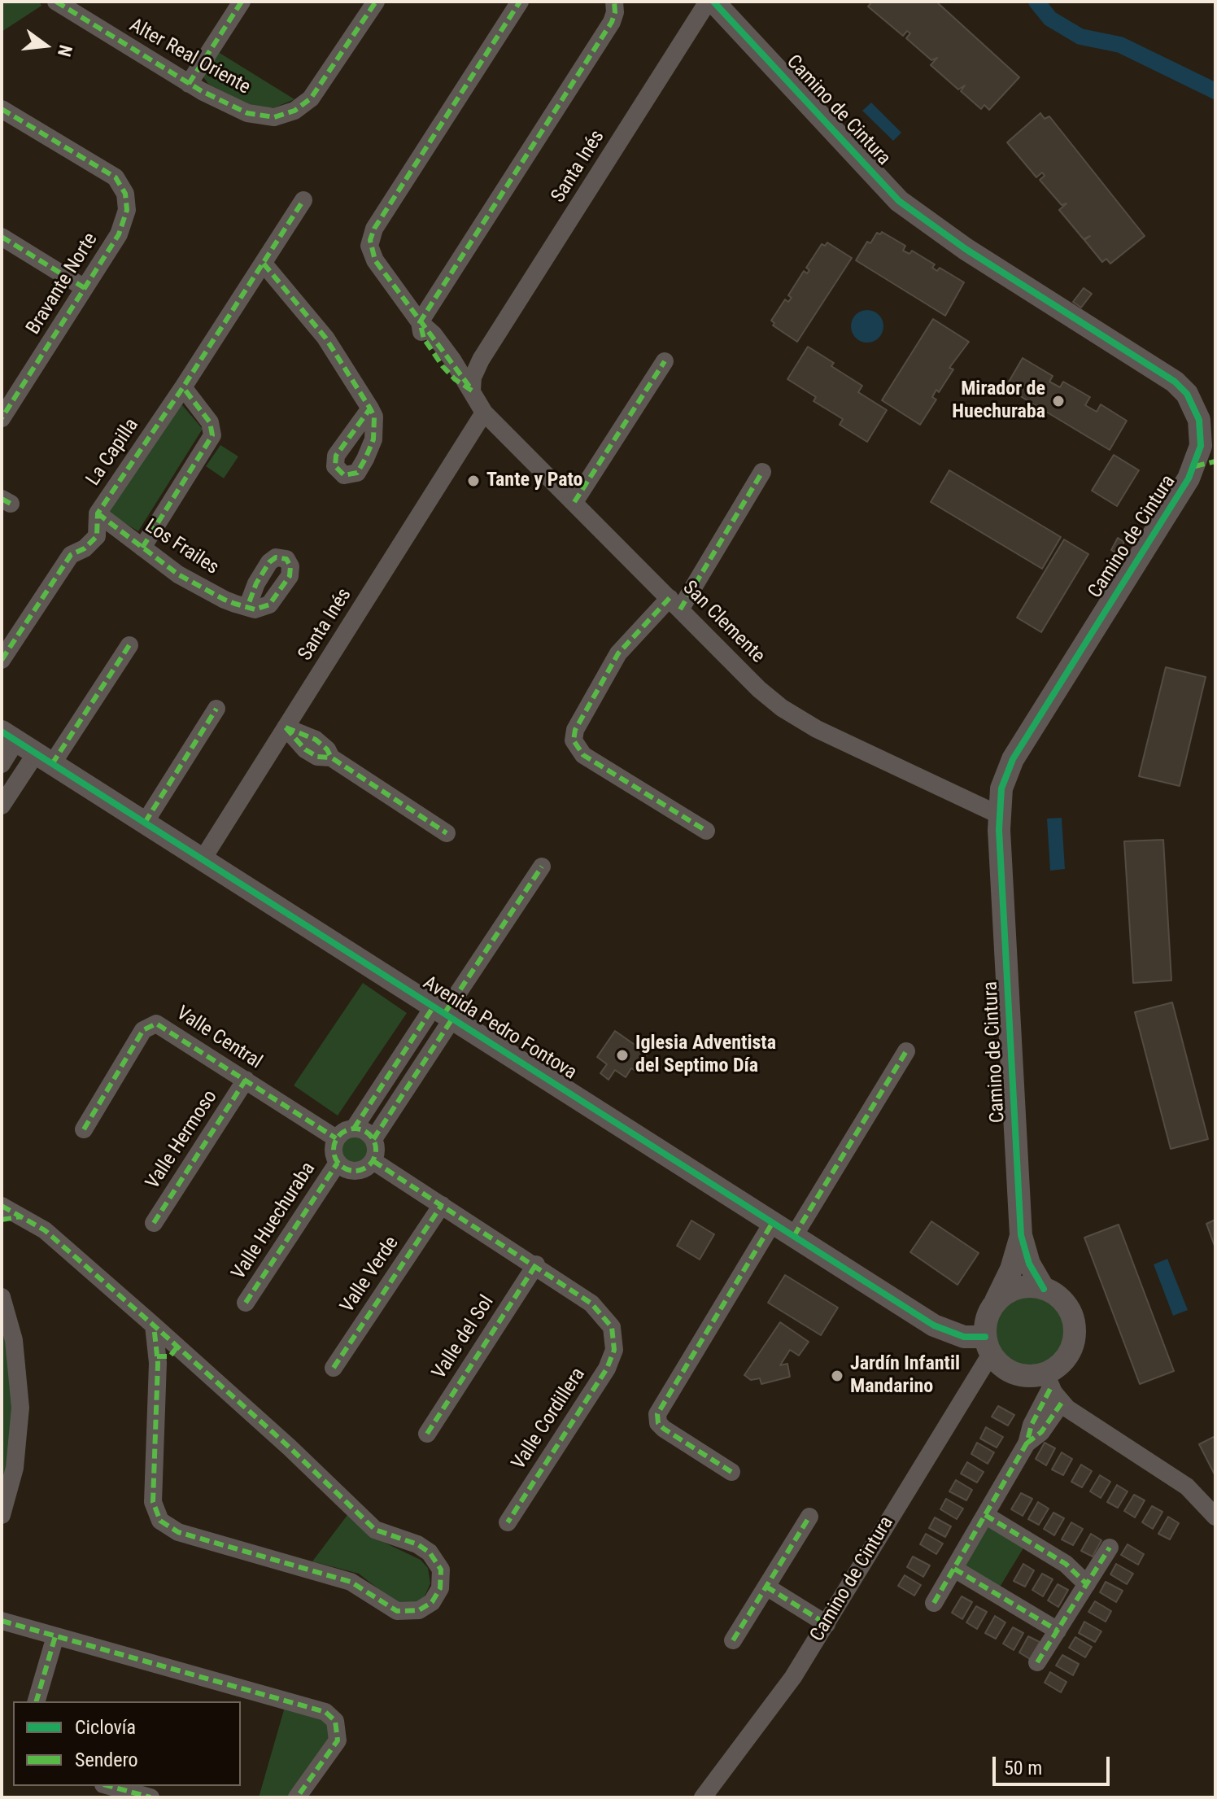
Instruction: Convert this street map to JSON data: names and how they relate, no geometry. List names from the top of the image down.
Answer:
{
  "streets": {
    "street": [
      "Alter Real Oriente",
      "Camino de Cintura",
      "Santa Inés",
      "Bravante Norte",
      "La Capilla",
      "Los Frailes",
      "San Clemente",
      "Avenida Pedro Fontova",
      "Valle Central",
      "Valle Hermoso",
      "Valle Huechuraba",
      "Valle Verde",
      "Valle del Sol",
      "Valle Cordillera"
    ]
  },
  "crossings": [
    ["Camino de Cintura", "San Clemente"],
    ["Camino de Cintura", "Avenida Pedro Fontova"],
    ["Santa Inés", "San Clemente"],
    ["Santa Inés", "Avenida Pedro Fontova"],
    ["La Capilla", "Los Frailes"],
    ["Valle Central", "Valle Hermoso"],
    ["Valle Central", "Valle Huechuraba"],
    ["Valle del Sol", "Valle Cordillera"]
  ],
  "places": [
    "Mirador de Huechuraba",
    "Tante y Pato",
    "Iglesia Adventista del Septimo Día",
    "Jardín Infantil Mandarino"
  ],
  "legend": ["Ciclovía", "Sendero"],
  "scale_bar": "50 m",
  "north": "right"
}
